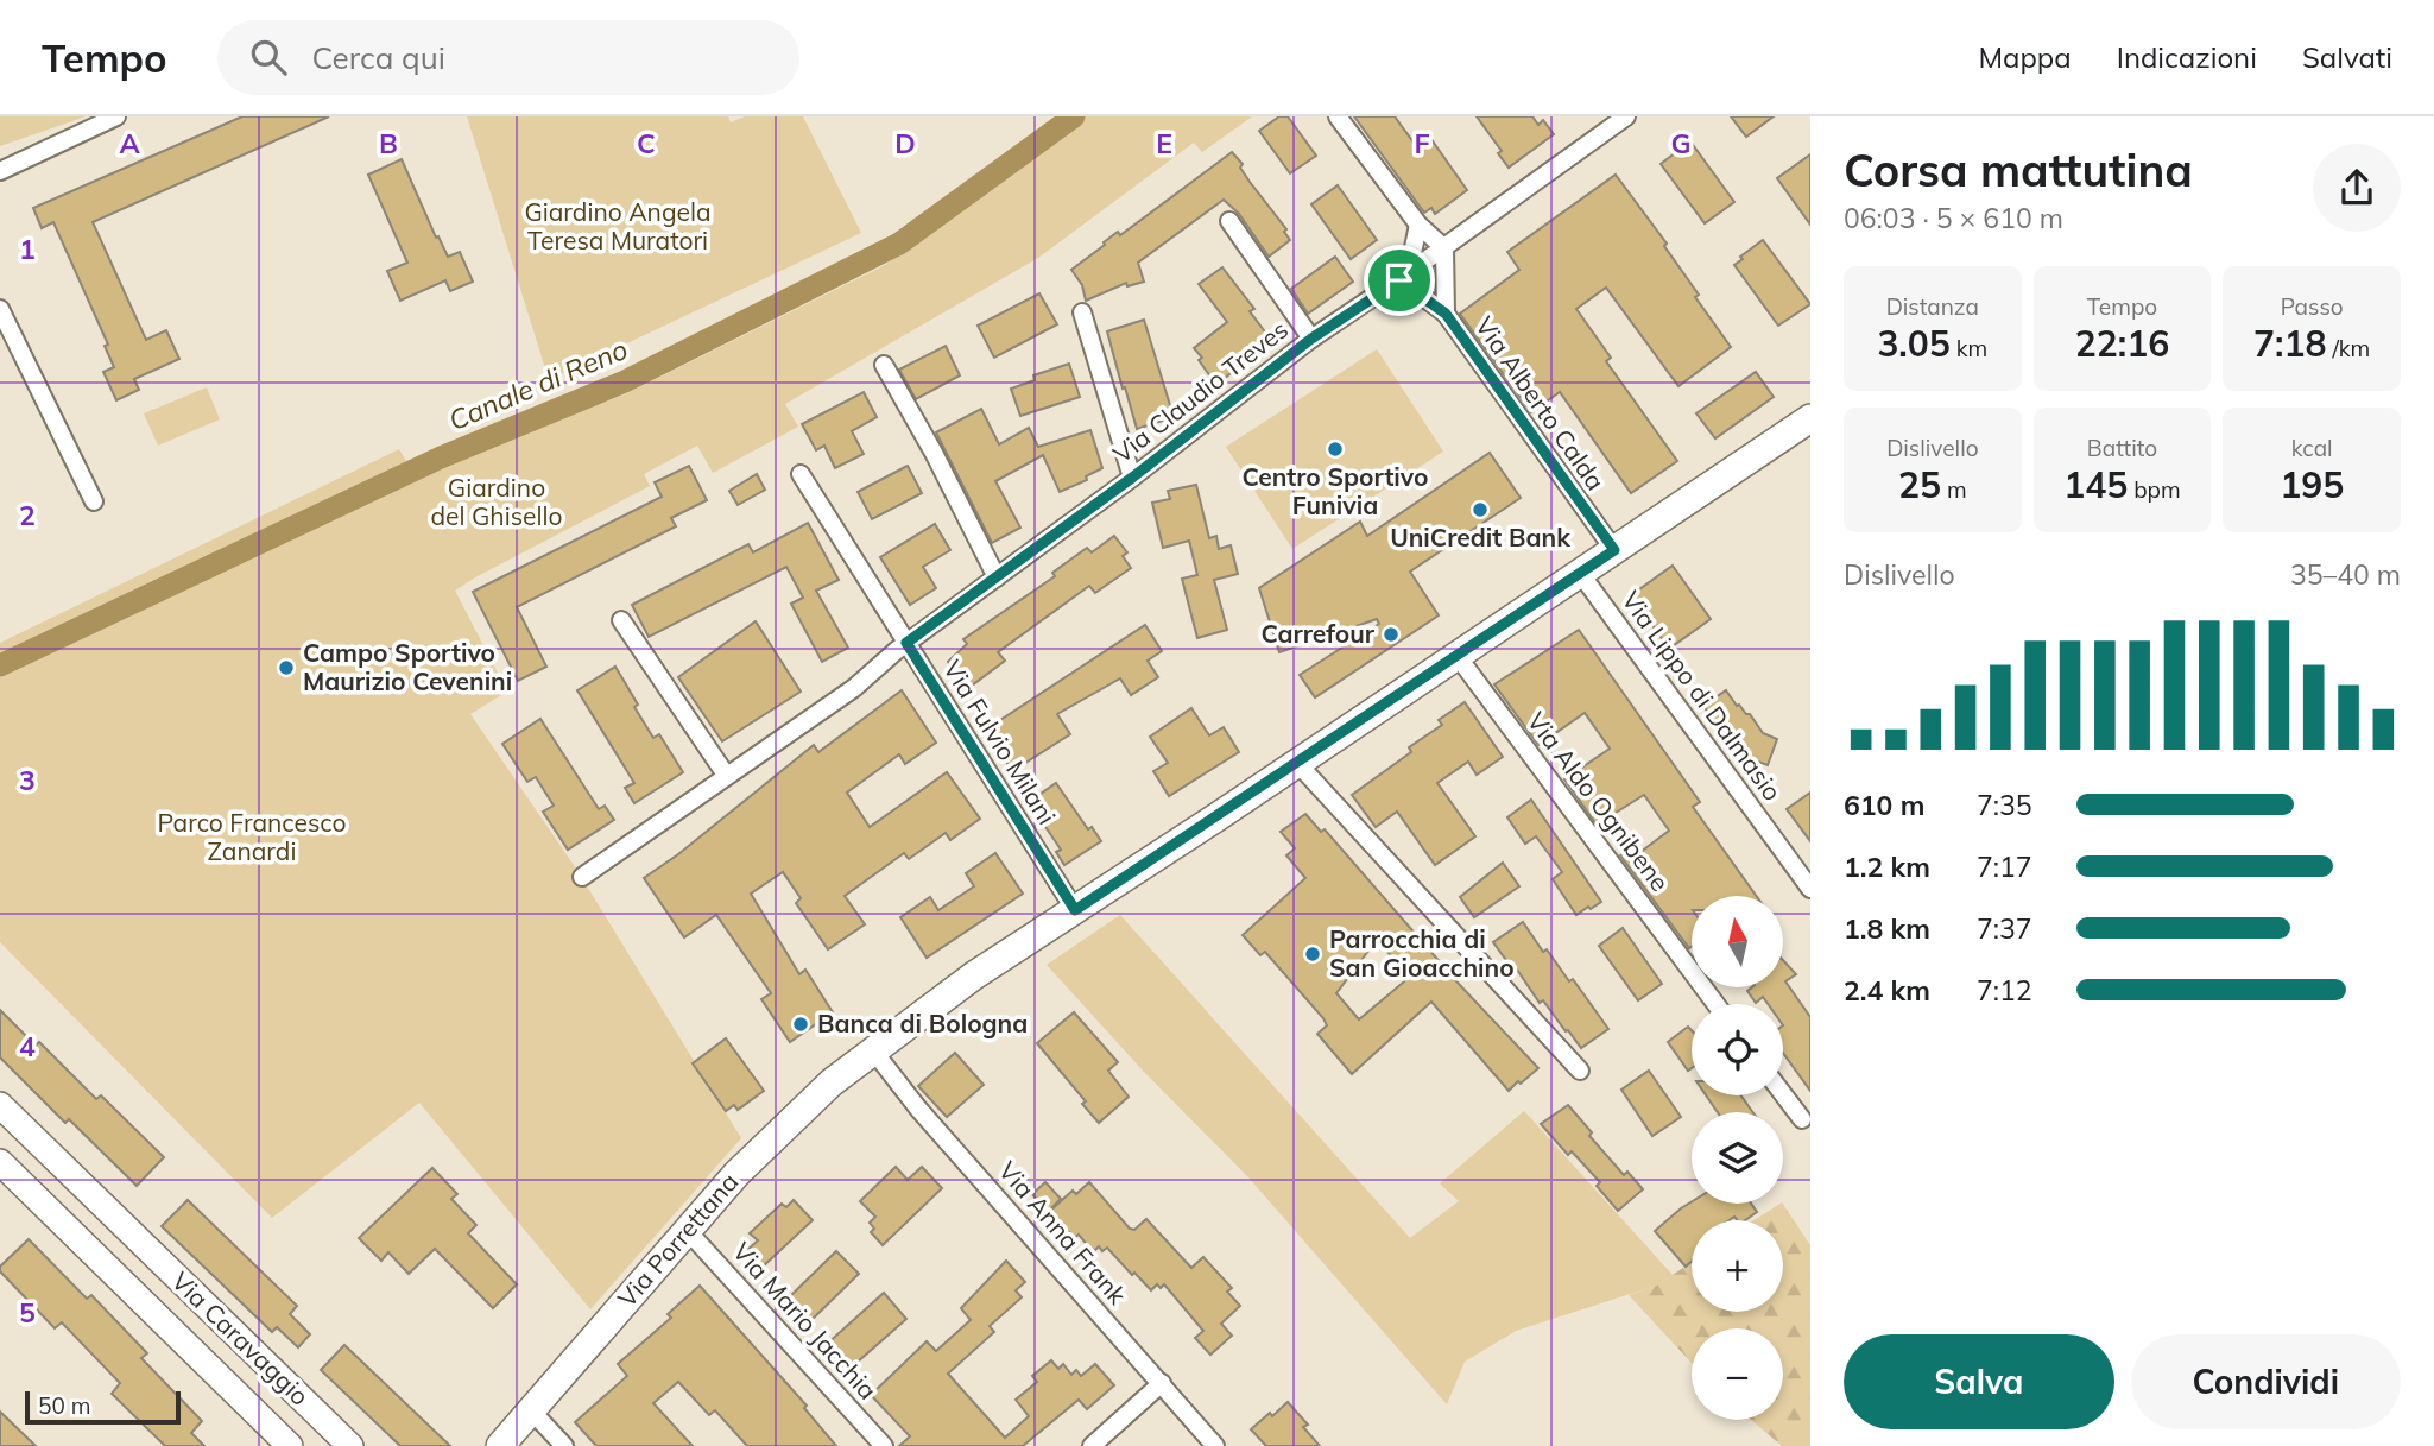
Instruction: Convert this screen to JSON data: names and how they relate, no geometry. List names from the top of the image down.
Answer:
{
  "streets": {
    "main road": ["Via Porrettana", "Via Caravaggio"],
    "street": [
      "Via Claudio Treves",
      "Via Alberto Calda",
      "Via Lippo di Dalmasio",
      "Via Fulvio Milani",
      "Via Aldo Ognibene",
      "Via Anna Frank",
      "Via Mario Jacchia"
    ]
  },
  "crossings": [
    ["Via Claudio Treves", "Via Alberto Calda"],
    ["Via Claudio Treves", "Via Fulvio Milani"],
    ["Via Alberto Calda", "Via Porrettana"],
    ["Via Lippo di Dalmasio", "Via Porrettana"],
    ["Via Fulvio Milani", "Via Porrettana"],
    ["Via Aldo Ognibene", "Via Porrettana"],
    ["Via Anna Frank", "Via Porrettana"],
    ["Via Porrettana", "Via Mario Jacchia"]
  ],
  "water": ["Canale di Reno"],
  "parks": ["Giardino Angela Teresa Muratori", "Giardino del Ghisello", "Parco Francesco Zanardi"],
  "places": [
    "Centro Sportivo Funivia",
    "UniCredit Bank",
    "Carrefour",
    "Campo Sportivo Maurizio Cevenini",
    "Parrocchia di San Gioacchino",
    "Banca di Bologna"
  ],
  "scale_bar": "50 m",
  "north": "top",
  "page": {
    "header": "Tempo",
    "search": "Cerca qui",
    "nav": ["Mappa", "Indicazioni", "Salvati"],
    "heading": ["Corsa mattutina", "06:03 · 5 × 610 m"],
    "stats": [
      ["Distanza", "3.05 km"],
      ["Tempo", "22:16"],
      ["Passo", "7:18 /km"],
      ["Dislivello", "25 m"],
      ["Battito", "145 bpm"],
      ["kcal", "195"]
    ],
    "chart": ["Dislivello", "35–40 m"],
    "list": [
      {
        "name": "610 m",
        "note": "7:35"
      },
      {
        "name": "1.2 km",
        "note": "7:17"
      },
      {
        "name": "1.8 km",
        "note": "7:37"
      },
      {
        "name": "2.4 km",
        "note": "7:12"
      }
    ],
    "map_buttons": ["+", "−"],
    "buttons": ["Salva", "Condividi"],
    "scale": "50 m"
  },
  "grid": {
    "columns": [
      "A",
      "B",
      "C",
      "D",
      "E",
      "F",
      "G"
    ],
    "rows": [
      "1",
      "2",
      "3",
      "4",
      "5"
    ]
  }
}
